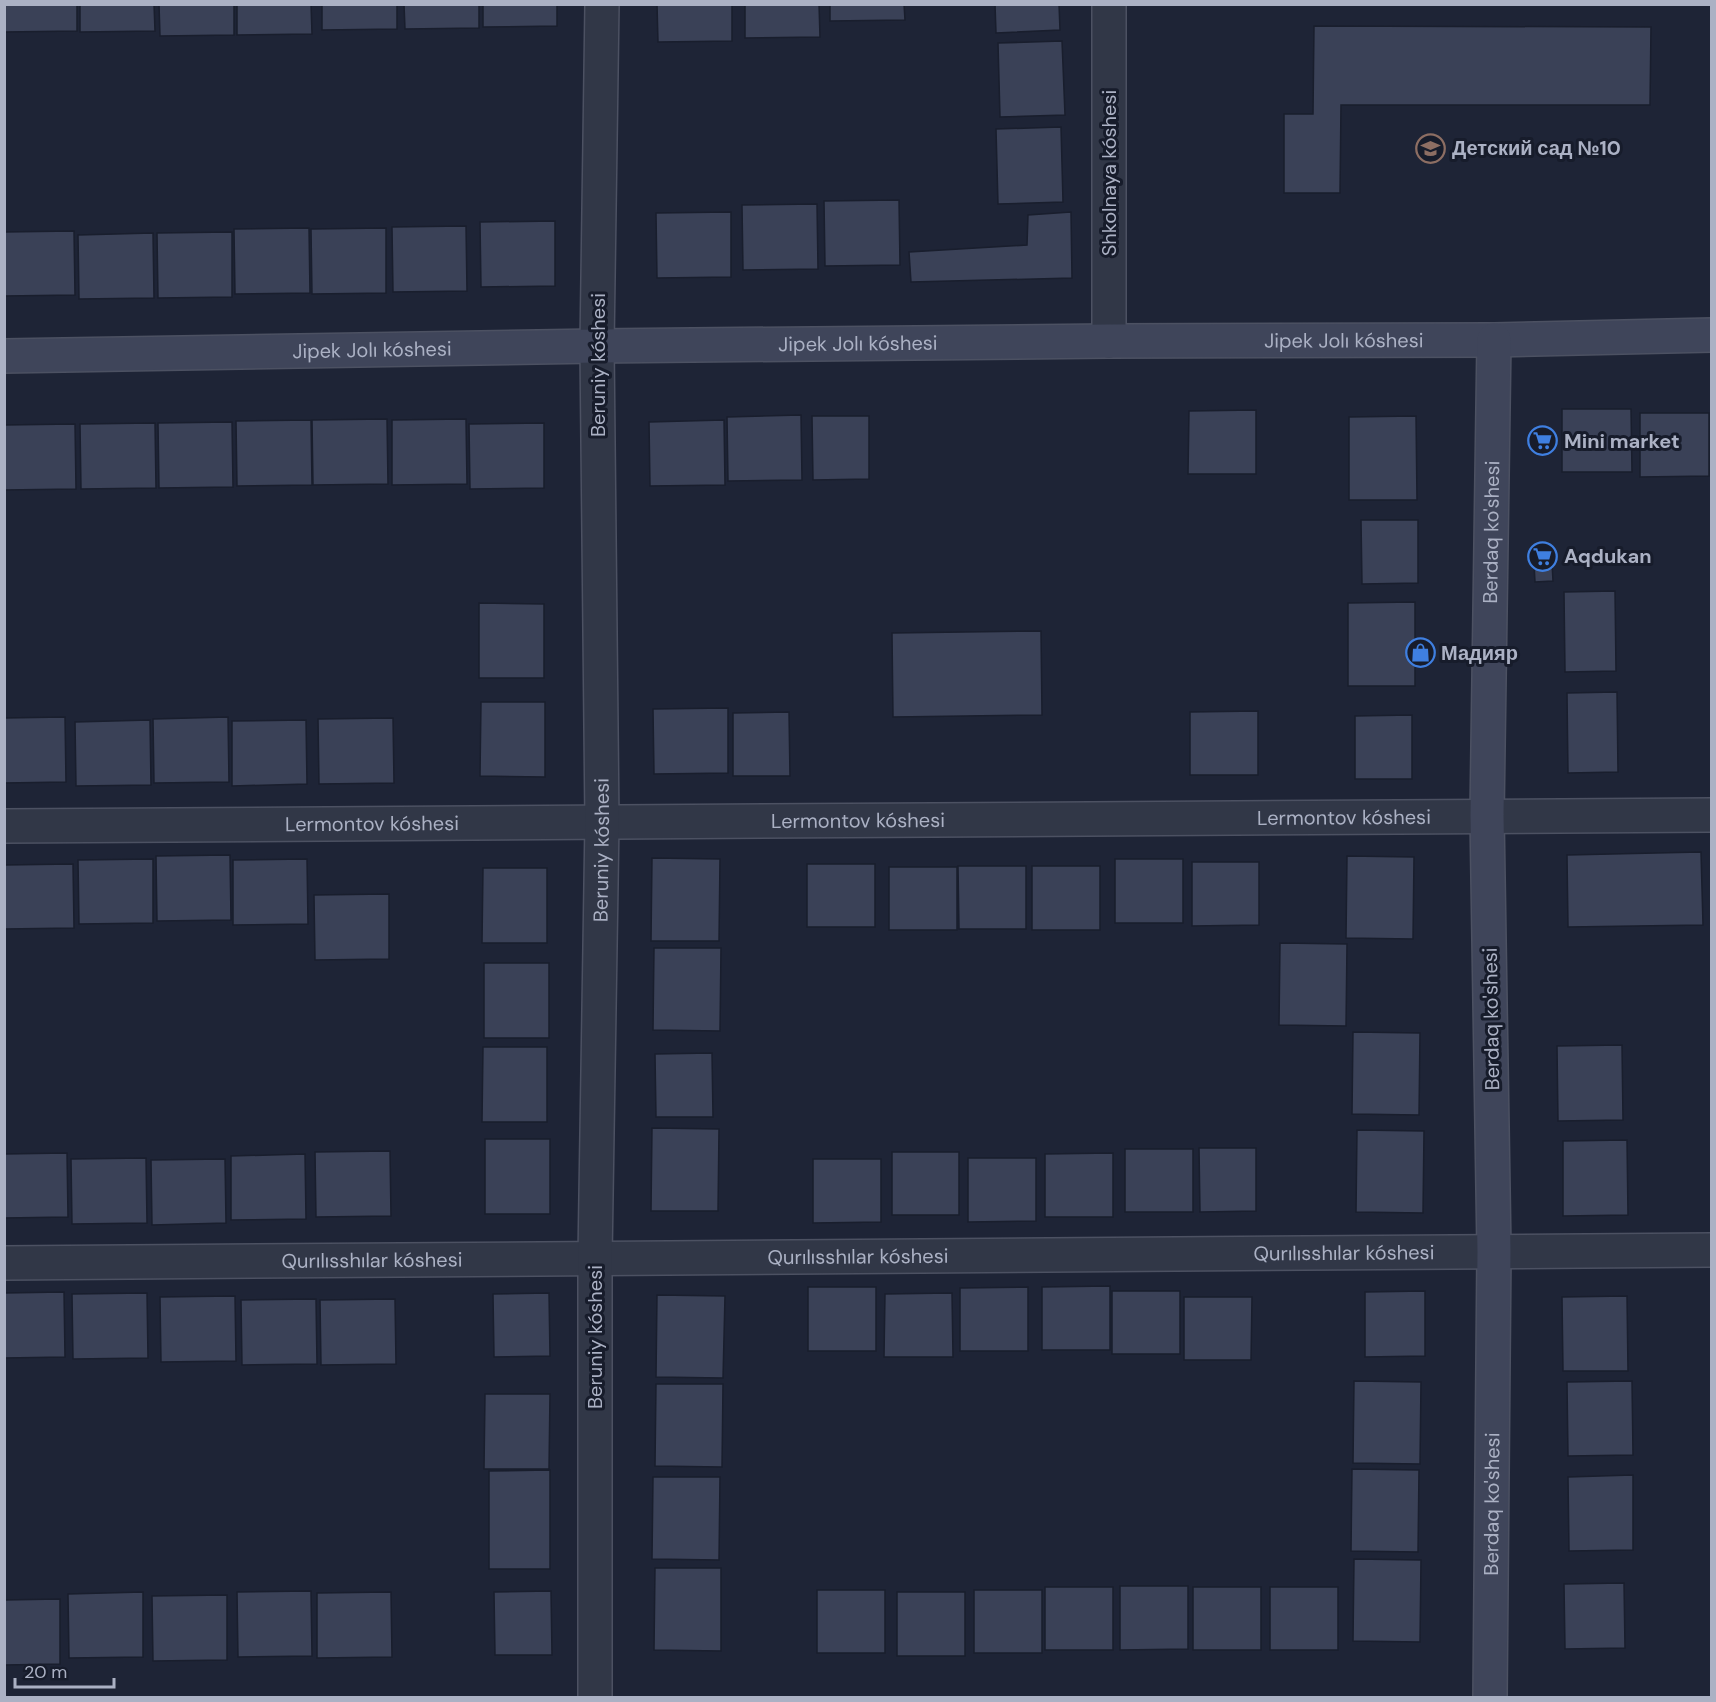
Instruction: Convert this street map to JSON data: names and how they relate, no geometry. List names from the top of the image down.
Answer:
{
  "streets": {
    "street": [
      "Shkolnaya kóshesi",
      "Jipek Jolı kóshesi",
      "Beruniy kóshesi",
      "Berdaq ko'shesi",
      "Lermontov kóshesi",
      "Qurılısshılar kóshesi"
    ]
  },
  "crossings": [
    ["Shkolnaya kóshesi", "Jipek Jolı kóshesi"],
    ["Jipek Jolı kóshesi", "Beruniy kóshesi"],
    ["Jipek Jolı kóshesi", "Berdaq ko'shesi"],
    ["Beruniy kóshesi", "Lermontov kóshesi"],
    ["Beruniy kóshesi", "Qurılısshılar kóshesi"],
    ["Berdaq ko'shesi", "Lermontov kóshesi"],
    ["Berdaq ko'shesi", "Qurılısshılar kóshesi"]
  ],
  "places": {
    "school or university": ["Детский сад №10"],
    "supermarket": ["Mini market", "Aqdukan"],
    "shop": ["Мадияр"]
  },
  "scale_bar": "20 m"
}
